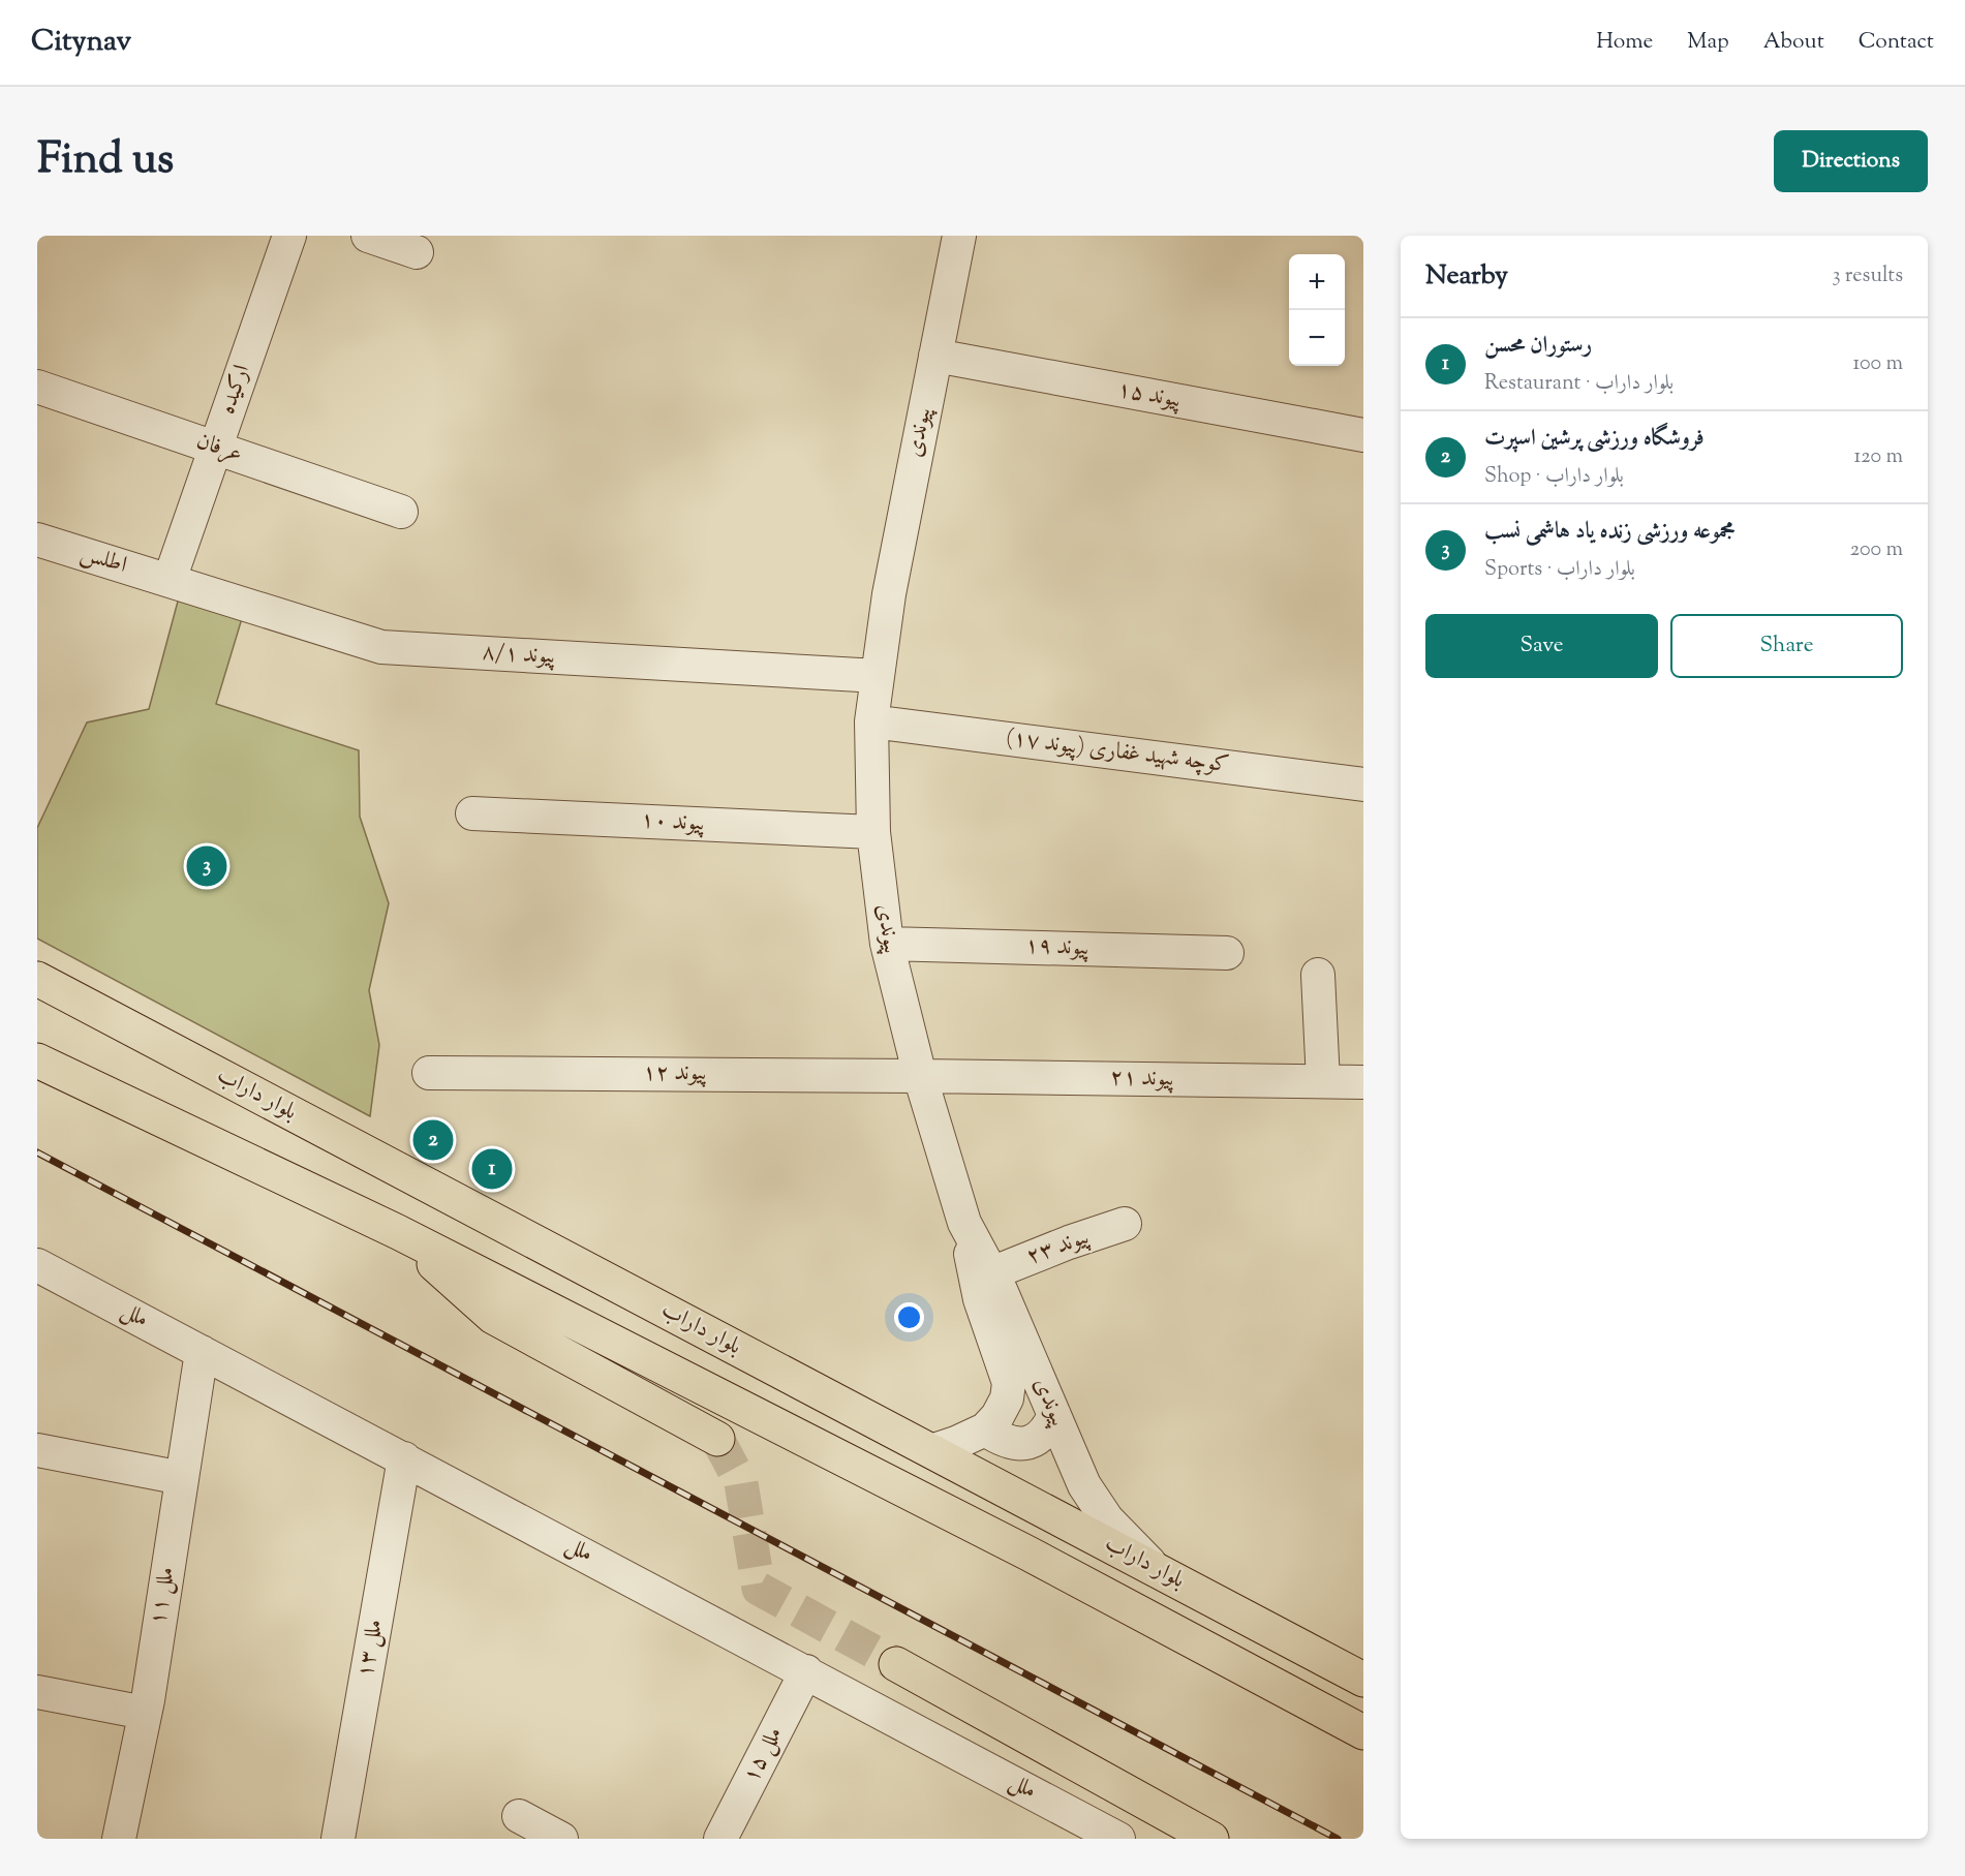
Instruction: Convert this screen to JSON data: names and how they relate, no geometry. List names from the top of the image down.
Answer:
{
  "streets": {
    "main road": ["بلوار داراب"],
    "street": [
      "ارکیده",
      "پیوند ۱۵",
      "پیوندی",
      "عرفان",
      "اطلس",
      "پیوند ۸/۱",
      "کوچه شهید غفاری (پیوند ۱۷)",
      "پیوند ۱۰",
      "پیوند ۱۹",
      "پیوند ۱۲",
      "پیوند ۲۱",
      "پیوند ۲۳",
      "ملل",
      "ملل ۱۱",
      "ملل ۱۳",
      "ملل ۱۵"
    ]
  },
  "crossings": [
    ["ارکیده", "عرفان"],
    ["ارکیده", "اطلس"],
    ["ارکیده", "پیوند ۸/۱"],
    ["پیوند ۱۵", "پیوندی"],
    ["پیوندی", "پیوند ۸/۱"],
    ["پیوندی", "کوچه شهید غفاری (پیوند ۱۷)"],
    ["پیوندی", "پیوند ۱۰"],
    ["پیوندی", "پیوند ۱۹"],
    ["پیوندی", "پیوند ۱۲"],
    ["پیوندی", "پیوند ۲۱"],
    ["پیوندی", "بلوار داراب"],
    ["پیوندی", "پیوند ۲۳"],
    ["اطلس", "پیوند ۸/۱"],
    ["پیوند ۱۲", "پیوند ۲۱"],
    ["ملل", "ملل ۱۱"],
    ["ملل", "ملل ۱۳"],
    ["ملل", "ملل ۱۵"]
  ],
  "page": {
    "header": "Citynav",
    "nav": [
      "Home",
      "Map",
      "About",
      "Contact"
    ],
    "title": "Find us",
    "buttons": [
      "Directions",
      ["Save", "Share"]
    ],
    "heading": ["Nearby", "3 results"],
    "map_buttons": ["+", "−"],
    "list": [
      {
        "mark": "1",
        "name": "رستوران محسن",
        "note": "Restaurant · بلوار داراب",
        "value": "100 m"
      },
      {
        "mark": "2",
        "name": "فروشگاه ورزشی پرشین اسپرت",
        "note": "Shop · بلوار داراب",
        "value": "120 m"
      },
      {
        "mark": "3",
        "name": "مجموعه ورزشی زنده یاد هاشمی نسب",
        "note": "Sports · بلوار داراب",
        "value": "200 m"
      }
    ],
    "pins": ["3", "2", "1"]
  }
}
